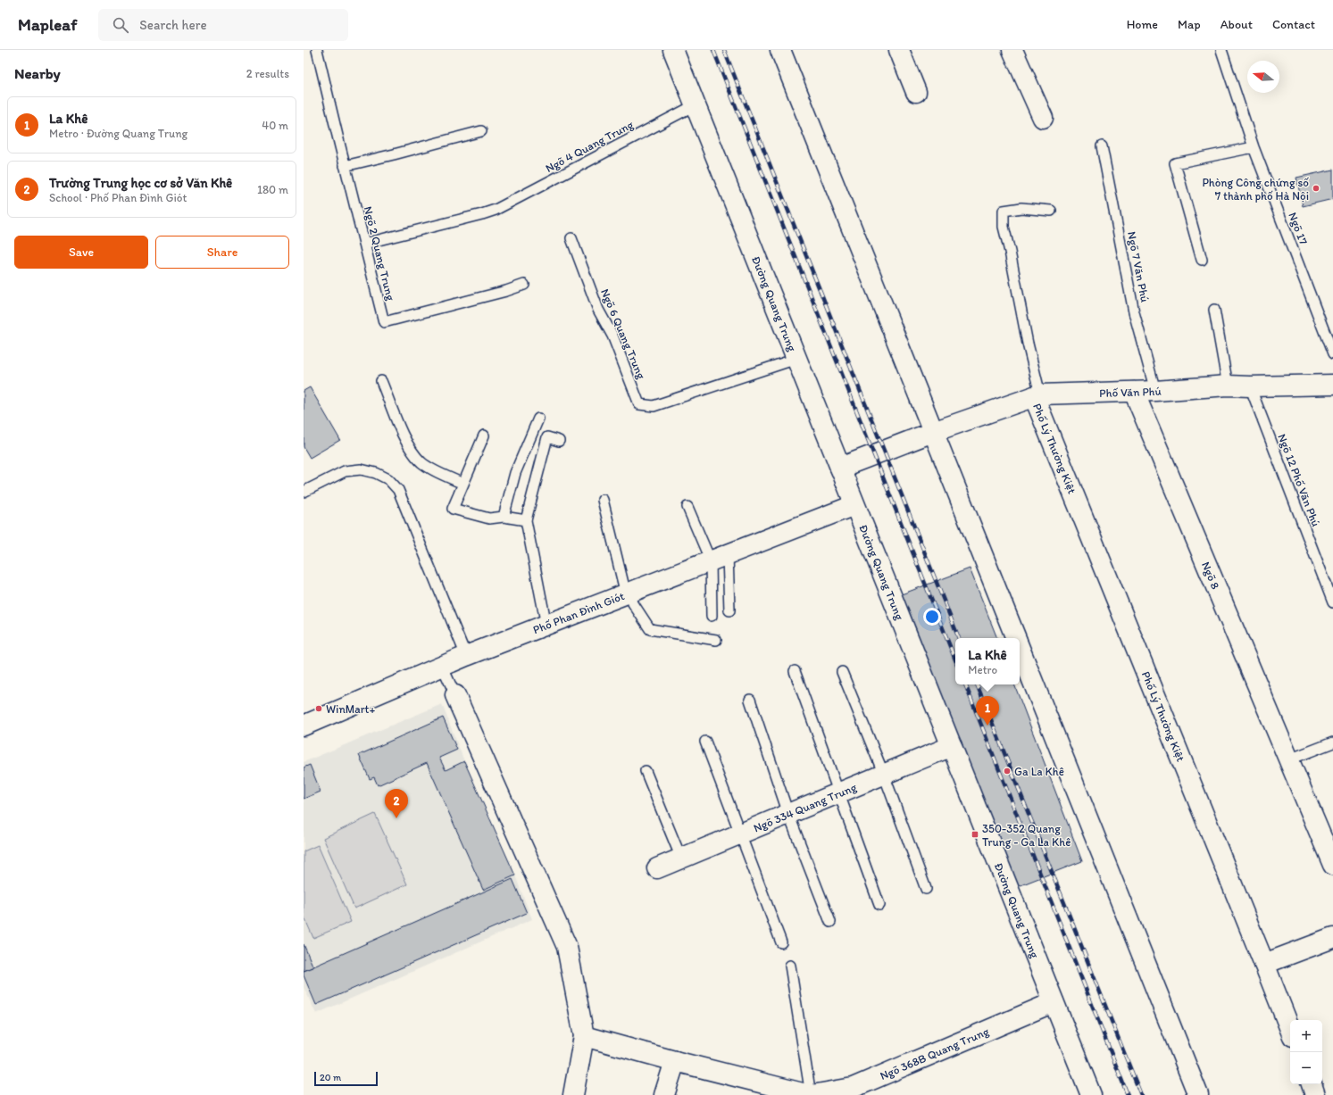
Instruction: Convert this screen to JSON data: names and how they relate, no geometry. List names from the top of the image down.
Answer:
{
  "streets": {
    "main road": [
      "Đường Quang Trung",
      "Phố Văn Phú",
      "Phố Lý Thường Kiệt",
      "Ngõ 8",
      "Phố Phan Đình Giót",
      "Ngõ 334 Quang Trung",
      "Ngõ 368B Quang Trung"
    ],
    "lane": [
      "Ngõ 4 Quang Trung",
      "Ngõ 17",
      "Ngõ 2 Quang Trung",
      "Ngõ 7 Văn Phú",
      "Ngõ 6 Quang Trung",
      "Ngõ 12 Phố Văn Phú"
    ]
  },
  "crossings": [
    ["Ngõ 4 Quang Trung", "Ngõ 2 Quang Trung"],
    ["Ngõ 4 Quang Trung", "Đường Quang Trung"],
    ["Ngõ 7 Văn Phú", "Phố Văn Phú"],
    ["Đường Quang Trung", "Ngõ 6 Quang Trung"],
    ["Đường Quang Trung", "Phố Văn Phú"],
    ["Đường Quang Trung", "Phố Phan Đình Giót"],
    ["Đường Quang Trung", "Ngõ 334 Quang Trung"],
    ["Đường Quang Trung", "Ngõ 368B Quang Trung"],
    ["Phố Văn Phú", "Phố Lý Thường Kiệt"],
    ["Phố Văn Phú", "Ngõ 12 Phố Văn Phú"],
    ["Phố Văn Phú", "Ngõ 8"]
  ],
  "places": {
    "other": ["Phòng Công chứng số 7 thành phố Hà Nội", "WinMart+", "Ga La Khê"],
    "transit": ["350-352 Quang Trung - Ga La Khê"]
  },
  "scale_bar": "20 m",
  "north": "left",
  "page": {
    "header": "Mapleaf",
    "search": "Search here",
    "nav": [
      "Home",
      "Map",
      "About",
      "Contact"
    ],
    "heading": ["Nearby", "2 results"],
    "list": [
      {
        "mark": "1",
        "name": "La Khê",
        "note": "Metro · Đường Quang Trung",
        "value": "40 m"
      },
      {
        "mark": "2",
        "name": "Trường Trung học cơ sở Văn Khê",
        "note": "School · Phố Phan Đình Giót",
        "value": "180 m"
      }
    ],
    "buttons": ["Save", "Share"],
    "popup": ["La Khê", "Metro"],
    "pins": ["1", "2"],
    "map_buttons": ["+", "−"],
    "scale": "20 m"
  }
}
